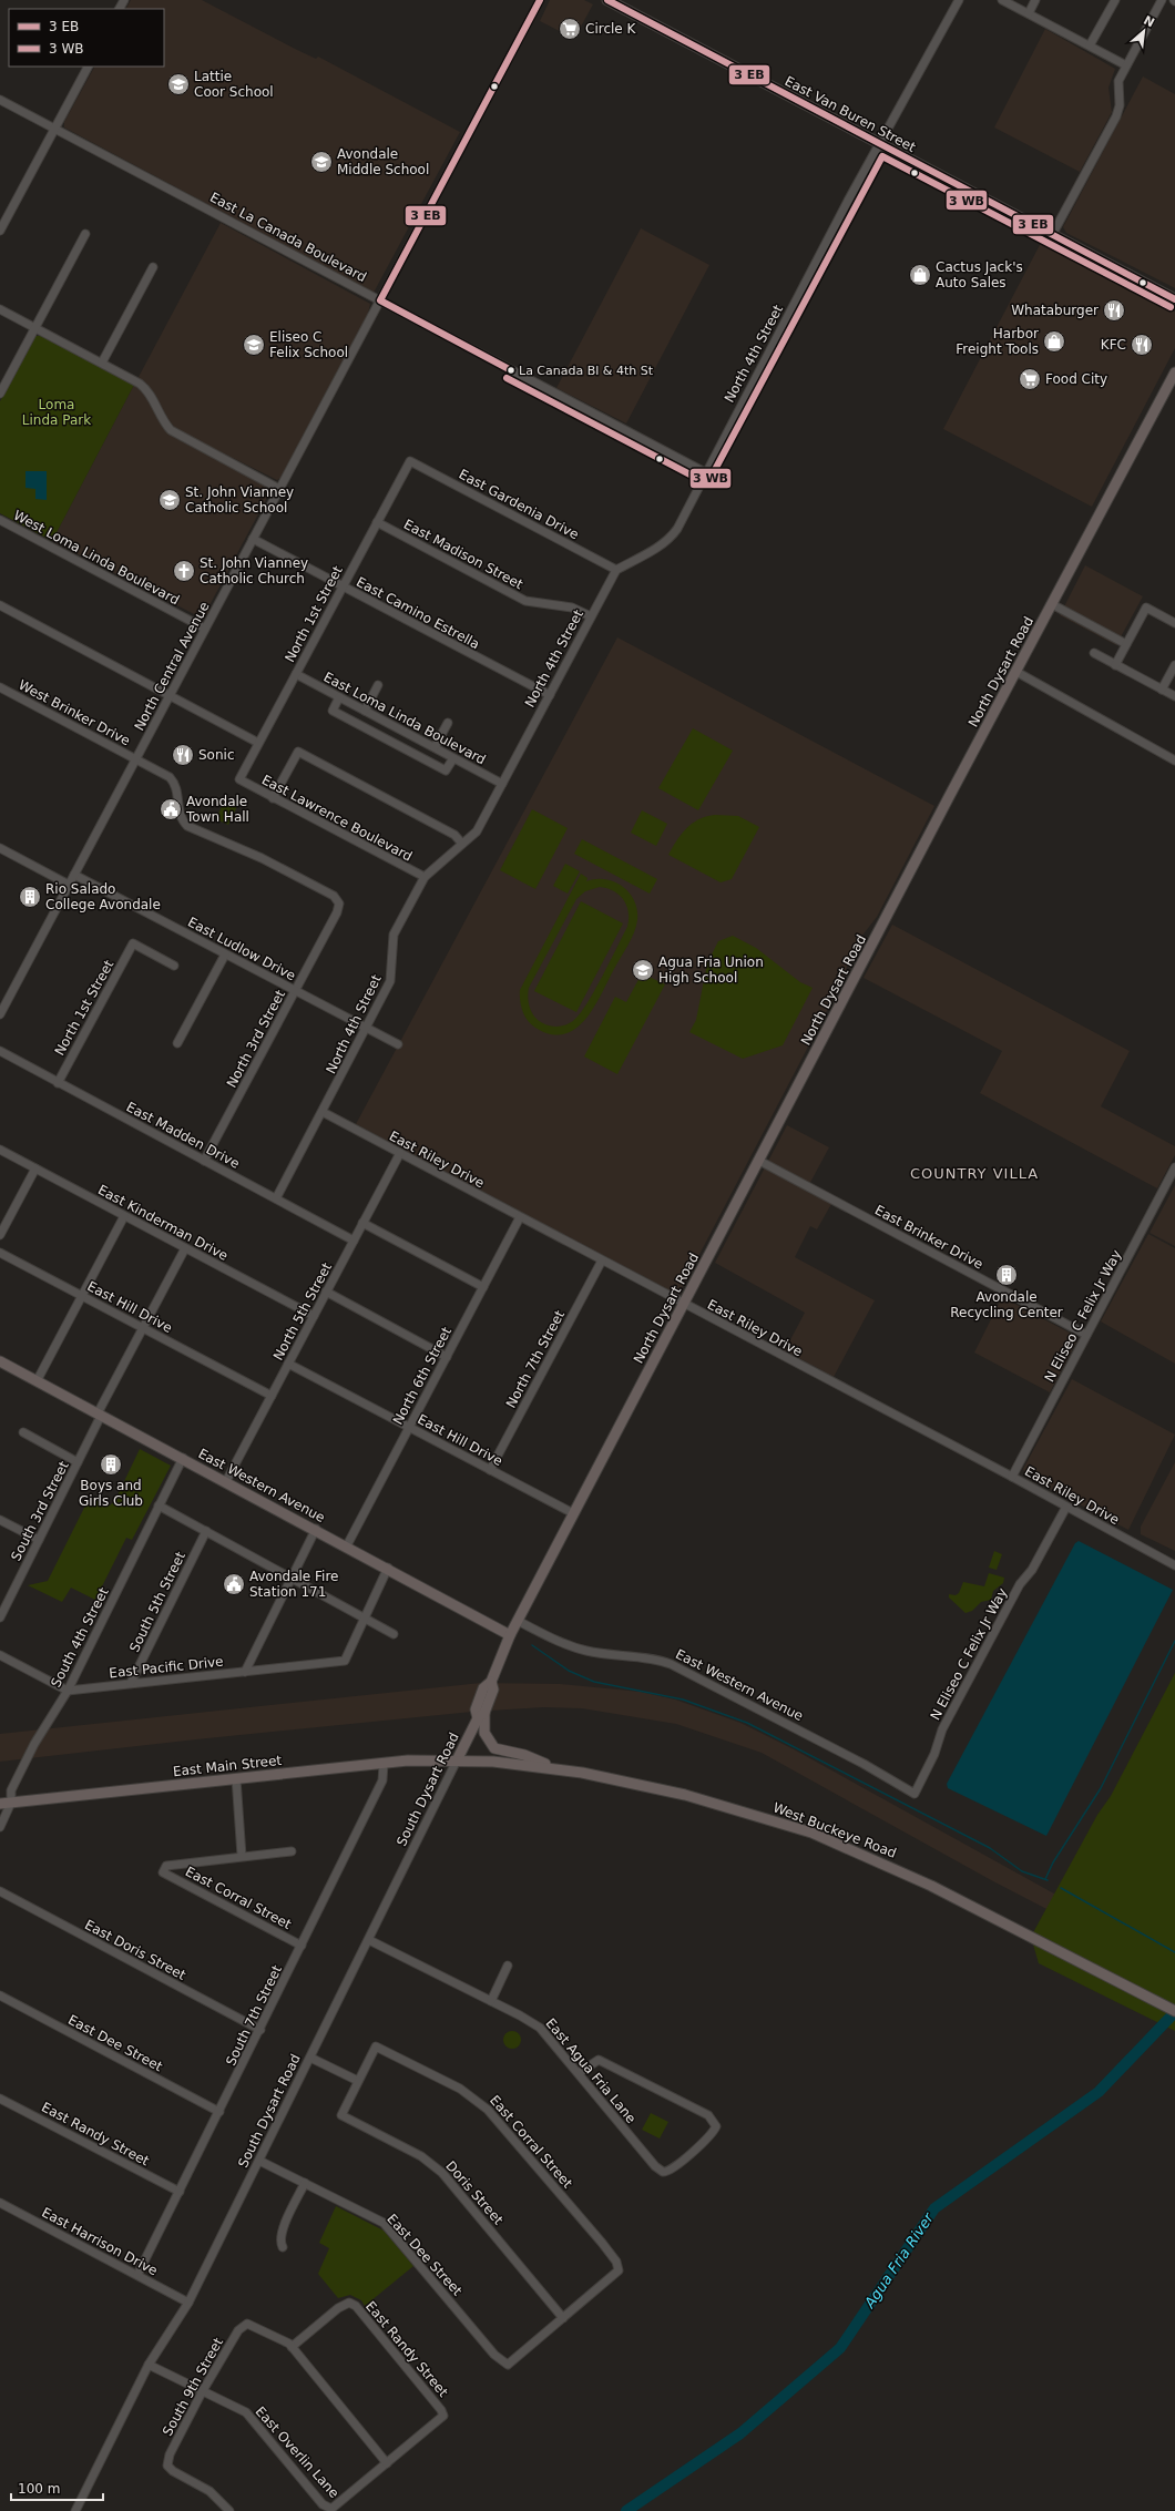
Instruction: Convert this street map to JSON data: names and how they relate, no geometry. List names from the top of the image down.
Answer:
{
  "streets": {
    "main road": [
      "East Van Buren Street",
      "North Dysart Road",
      "East Western Avenue",
      "East Main Street",
      "South Dysart Road",
      "West Buckeye Road"
    ],
    "street": [
      "East La Canada Boulevard",
      "North 4th Street",
      "East Gardenia Drive",
      "East Madison Street",
      "West Loma Linda Boulevard",
      "East Camino Estrella",
      "North 1st Street",
      "North Central Avenue",
      "West Brinker Drive",
      "East Loma Linda Boulevard",
      "East Lawrence Boulevard",
      "East Ludlow Drive",
      "North 3rd Street",
      "East Madden Drive",
      "East Riley Drive",
      "East Kinderman Drive",
      "East Brinker Drive",
      "East Hill Drive",
      "North 5th Street",
      "N Eliseo C Felix Jr Way",
      "North 7th Street",
      "North 6th Street",
      "South 3rd Street",
      "South 5th Street",
      "South 4th Street",
      "East Pacific Drive",
      "East Corral Street",
      "East Doris Street",
      "South 7th Street",
      "East Dee Street",
      "East Agua Fria Lane",
      "East Randy Street",
      "Doris Street",
      "East Harrison Drive",
      "South 9th Street",
      "East Overlin Lane"
    ]
  },
  "crossings": [
    ["East Van Buren Street", "North 4th Street"],
    ["East La Canada Boulevard", "North 4th Street"],
    ["East La Canada Boulevard", "North Central Avenue"],
    ["North 4th Street", "East Gardenia Drive"],
    ["North 4th Street", "East Madison Street"],
    ["North 4th Street", "East Camino Estrella"],
    ["North 4th Street", "East Loma Linda Boulevard"],
    ["North 4th Street", "East Lawrence Boulevard"],
    ["North 4th Street", "East Ludlow Drive"],
    ["North 4th Street", "East Madden Drive"],
    ["North 4th Street", "East Riley Drive"],
    ["East Gardenia Drive", "North 1st Street"],
    ["East Madison Street", "North 1st Street"],
    ["West Loma Linda Boulevard", "North Central Avenue"],
    ["East Camino Estrella", "North 1st Street"],
    ["East Camino Estrella", "North Central Avenue"],
    ["North 1st Street", "East Loma Linda Boulevard"],
    ["North 1st Street", "East Lawrence Boulevard"],
    ["North 1st Street", "East Madden Drive"],
    ["North Central Avenue", "West Brinker Drive"],
    ["North Central Avenue", "East Ludlow Drive"],
    ["North Central Avenue", "North 3rd Street"],
    ["North Dysart Road", "East Riley Drive"],
    ["North Dysart Road", "East Brinker Drive"],
    ["North Dysart Road", "East Hill Drive"],
    ["North Dysart Road", "East Western Avenue"],
    ["North Dysart Road", "South Dysart Road"],
    ["West Brinker Drive", "North 3rd Street"],
    ["East Ludlow Drive", "North 3rd Street"],
    ["North 3rd Street", "East Madden Drive"],
    ["East Madden Drive", "North 5th Street"],
    ["East Riley Drive", "North 5th Street"],
    ["East Riley Drive", "N Eliseo C Felix Jr Way"],
    ["East Riley Drive", "North 7th Street"],
    ["East Riley Drive", "North 6th Street"],
    ["East Kinderman Drive", "North 5th Street"],
    ["East Brinker Drive", "N Eliseo C Felix Jr Way"],
    ["East Hill Drive", "North 5th Street"],
    ["East Hill Drive", "North 7th Street"],
    ["East Hill Drive", "North 6th Street"],
    ["North 5th Street", "East Western Avenue"],
    ["N Eliseo C Felix Jr Way", "East Western Avenue"],
    ["North 6th Street", "East Western Avenue"],
    ["East Western Avenue", "South 3rd Street"],
    ["East Western Avenue", "South 4th Street"],
    ["East Western Avenue", "South Dysart Road"],
    ["South 5th Street", "East Pacific Drive"],
    ["South 4th Street", "East Pacific Drive"],
    ["South 4th Street", "East Main Street"],
    ["East Main Street", "South Dysart Road"],
    ["East Main Street", "West Buckeye Road"],
    ["East Main Street", "South 7th Street"],
    ["South Dysart Road", "West Buckeye Road"],
    ["South Dysart Road", "East Dee Street"],
    ["South Dysart Road", "East Agua Fria Lane"],
    ["South Dysart Road", "East Harrison Drive"],
    ["South Dysart Road", "East Overlin Lane"],
    ["East Corral Street", "South 7th Street"],
    ["East Corral Street", "East Dee Street"],
    ["East Corral Street", "Doris Street"],
    ["East Doris Street", "South 7th Street"],
    ["South 7th Street", "East Dee Street"],
    ["South 7th Street", "East Randy Street"],
    ["South 7th Street", "East Harrison Drive"],
    ["East Dee Street", "Doris Street"],
    ["East Randy Street", "South 9th Street"],
    ["East Randy Street", "East Overlin Lane"],
    ["South 9th Street", "East Overlin Lane"]
  ],
  "districts": ["COUNTRY VILLA"],
  "water": ["Agua Fria River"],
  "parks": ["Loma Linda Park"],
  "places": {
    "supermarket": ["Circle K", "Food City"],
    "school or university": [
      "Lattie Coor School",
      "Avondale Middle School",
      "Eliseo C Felix School",
      "St. John Vianney Catholic School",
      "Agua Fria Union High School"
    ],
    "shop": ["Cactus Jack's Auto Sales", "Harbor Freight Tools"],
    "restaurant": ["Whataburger", "KFC", "Sonic"],
    "other": ["La Canada Bl & 4th St"],
    "church": ["St. John Vianney Catholic Church"],
    "public building": ["Avondale Town Hall", "Avondale Fire Station 171"],
    "building": ["Rio Salado College Avondale", "Avondale Recycling Center", "Boys and Girls Club"]
  },
  "legend": ["3 EB", "3 WB"],
  "scale_bar": "100 m",
  "north": "top right"
}
